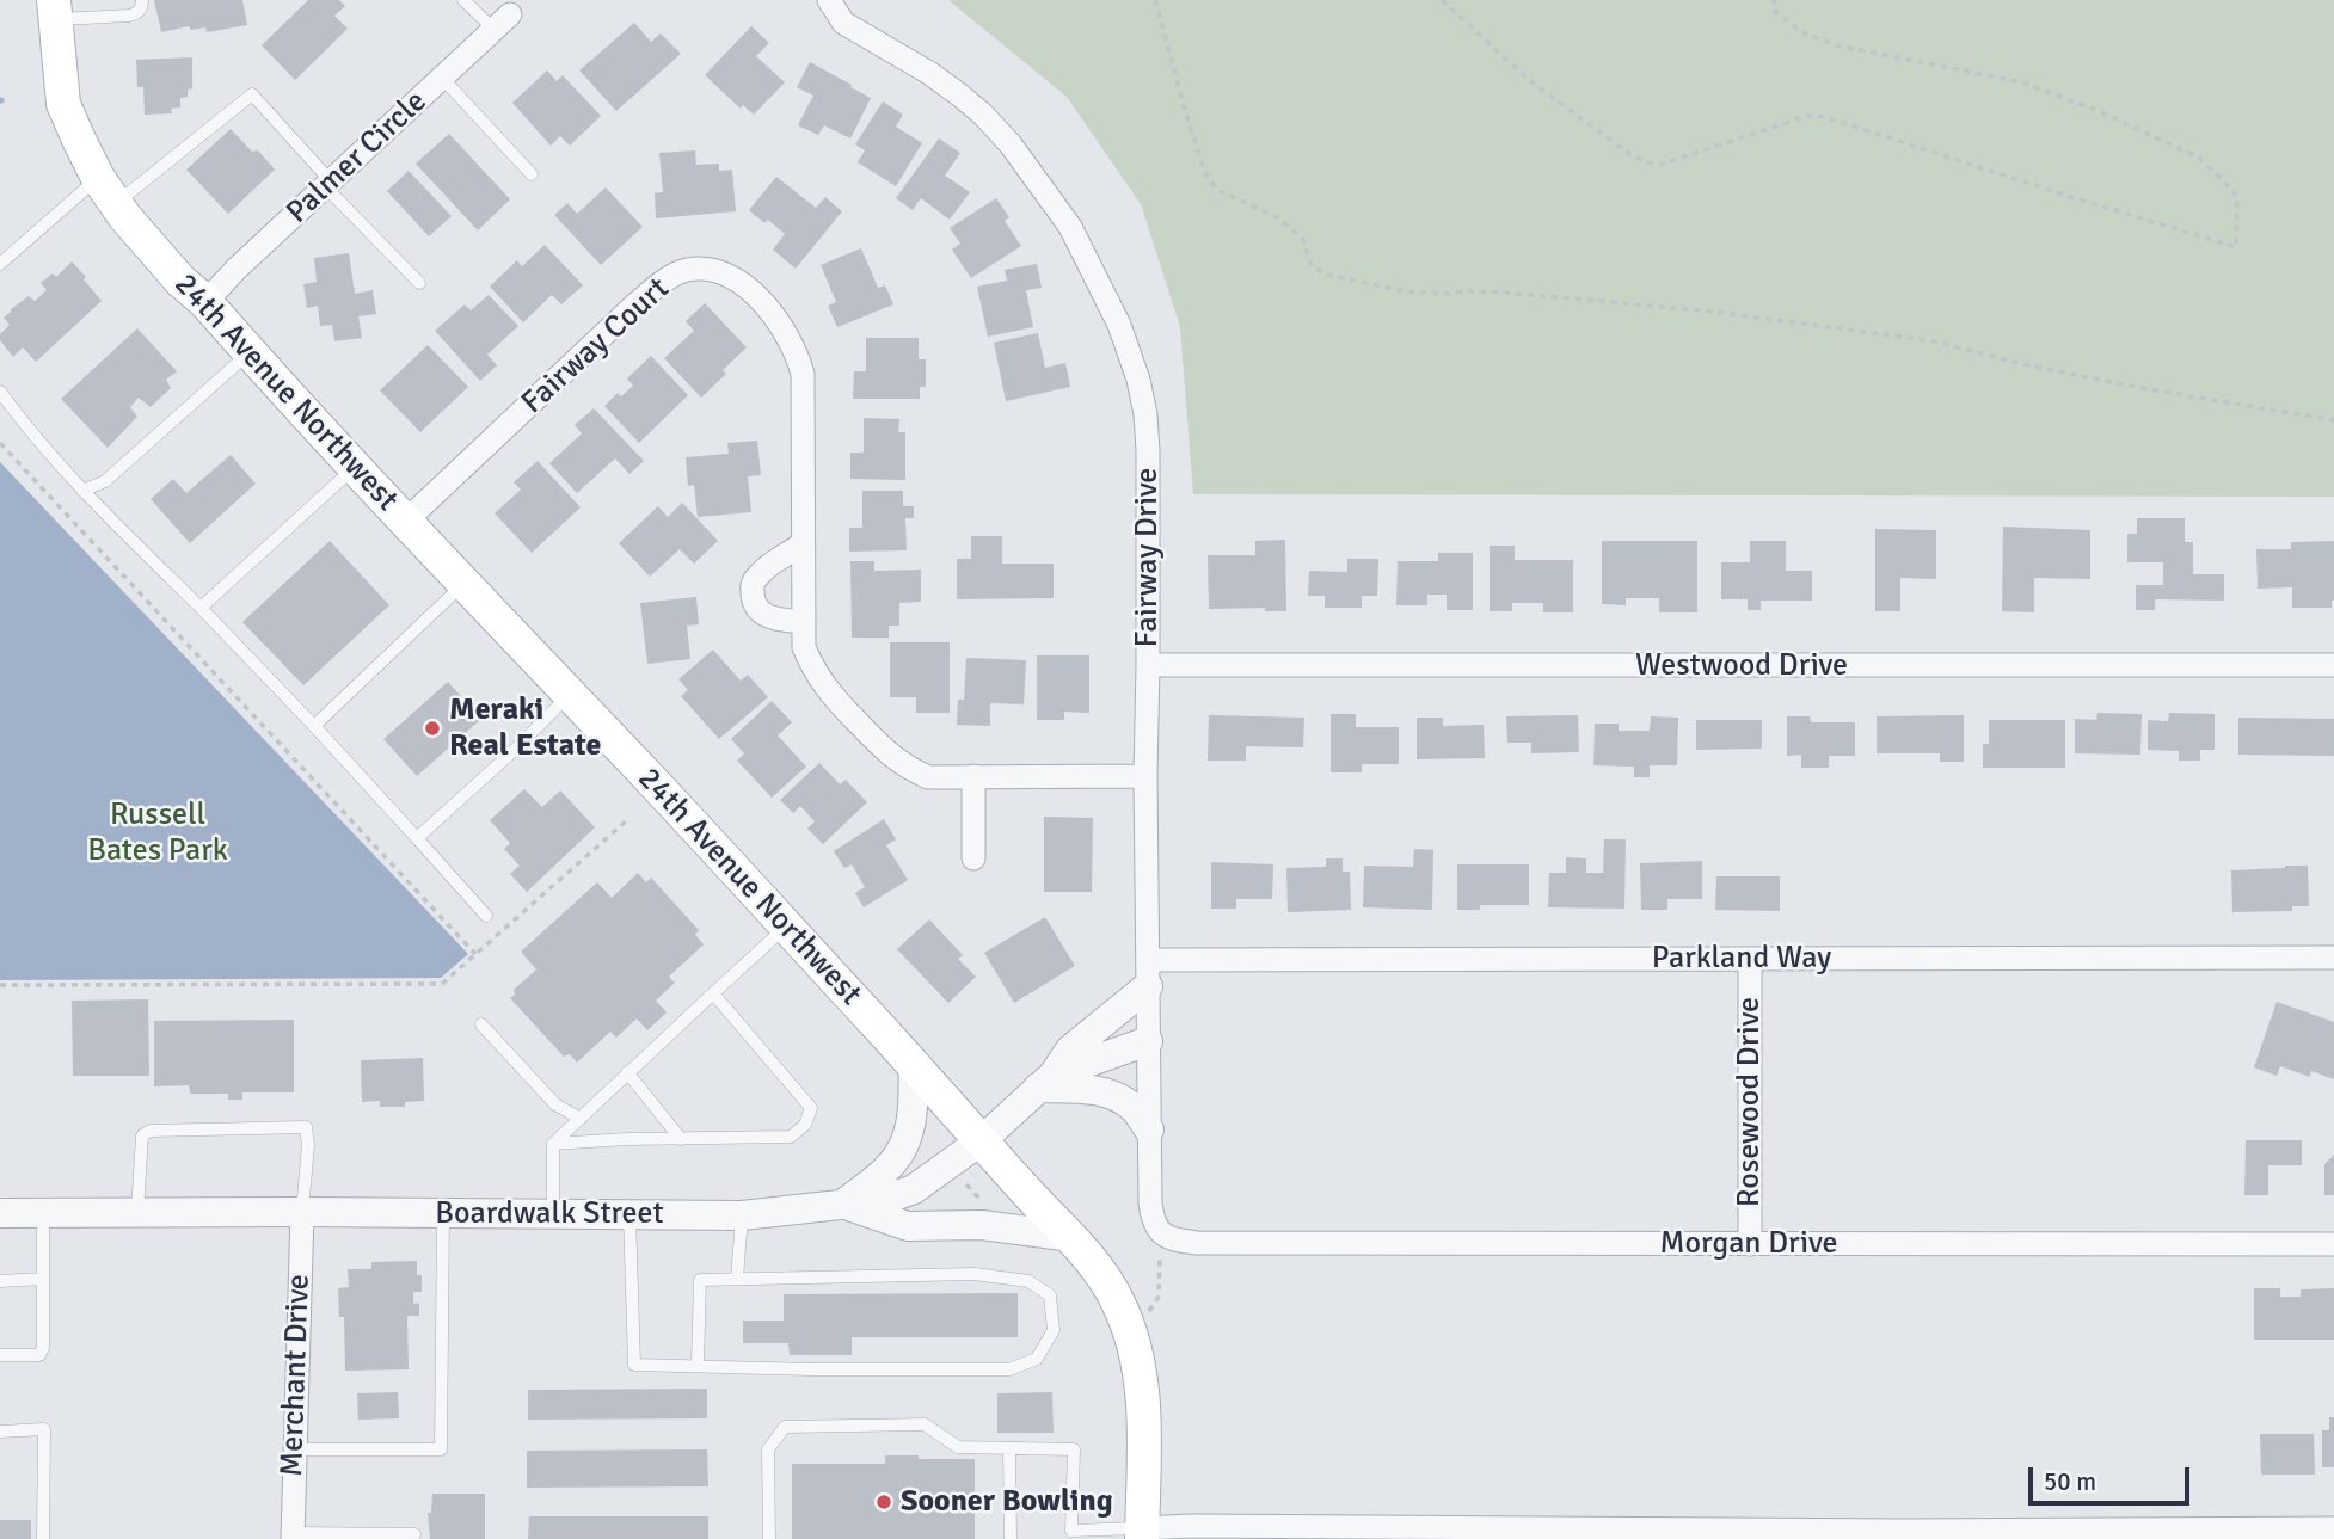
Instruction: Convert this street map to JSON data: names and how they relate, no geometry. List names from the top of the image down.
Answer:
{
  "streets": {
    "main road": ["24th Avenue Northwest"],
    "street": [
      "Palmer Circle",
      "Fairway Court",
      "Fairway Drive",
      "Westwood Drive",
      "Parkland Way",
      "Rosewood Drive",
      "Boardwalk Street",
      "Morgan Drive",
      "Merchant Drive"
    ]
  },
  "crossings": [
    ["Palmer Circle", "24th Avenue Northwest"],
    ["Fairway Court", "24th Avenue Northwest"],
    ["Fairway Court", "Fairway Drive"],
    ["24th Avenue Northwest", "Boardwalk Street"],
    ["Fairway Drive", "Westwood Drive"],
    ["Fairway Drive", "Parkland Way"],
    ["Fairway Drive", "Morgan Drive"],
    ["Parkland Way", "Rosewood Drive"],
    ["Rosewood Drive", "Morgan Drive"],
    ["Boardwalk Street", "Merchant Drive"]
  ],
  "parks": ["Russell Bates Park"],
  "places": ["Meraki Real Estate", "Sooner Bowling"],
  "scale_bar": "50 m"
}
